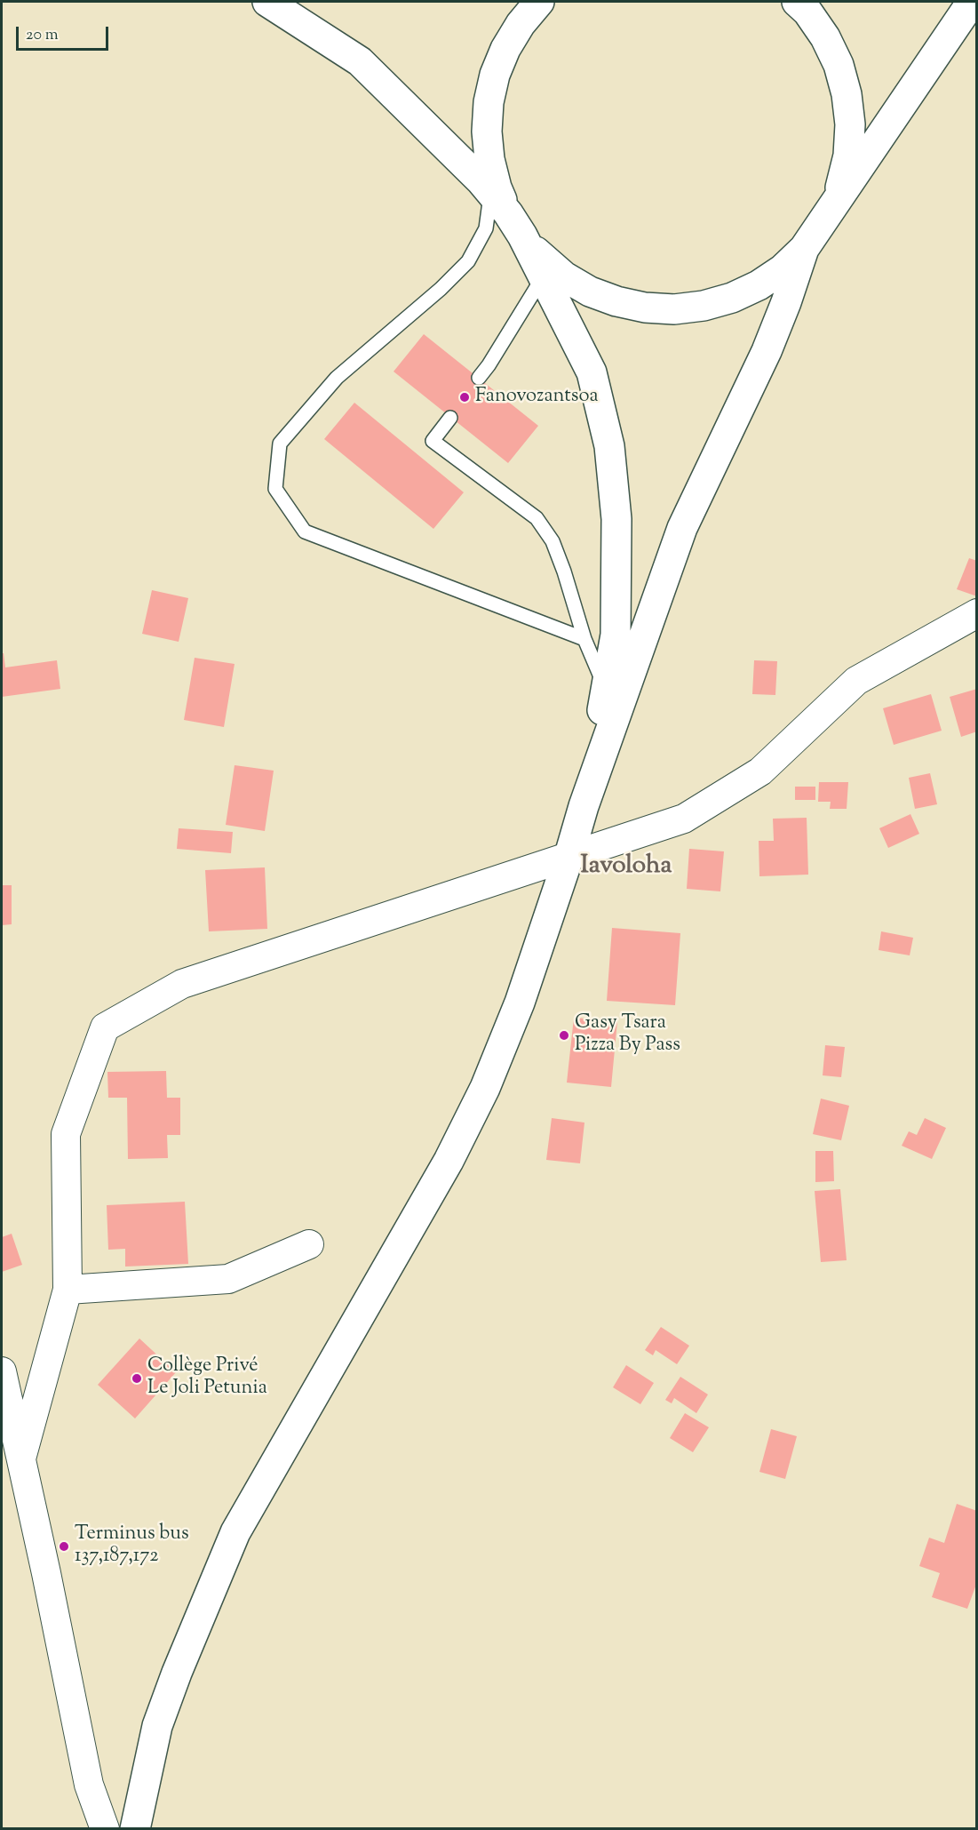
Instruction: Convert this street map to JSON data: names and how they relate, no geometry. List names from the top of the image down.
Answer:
{
  "districts": ["Iavoloha"],
  "places": [
    "Fanovozantsoa",
    "Gasy Tsara Pizza By Pass",
    "Collège Privé Le Joli Petunia",
    "Terminus bus 137,187,172"
  ],
  "scale_bar": "20 m"
}
